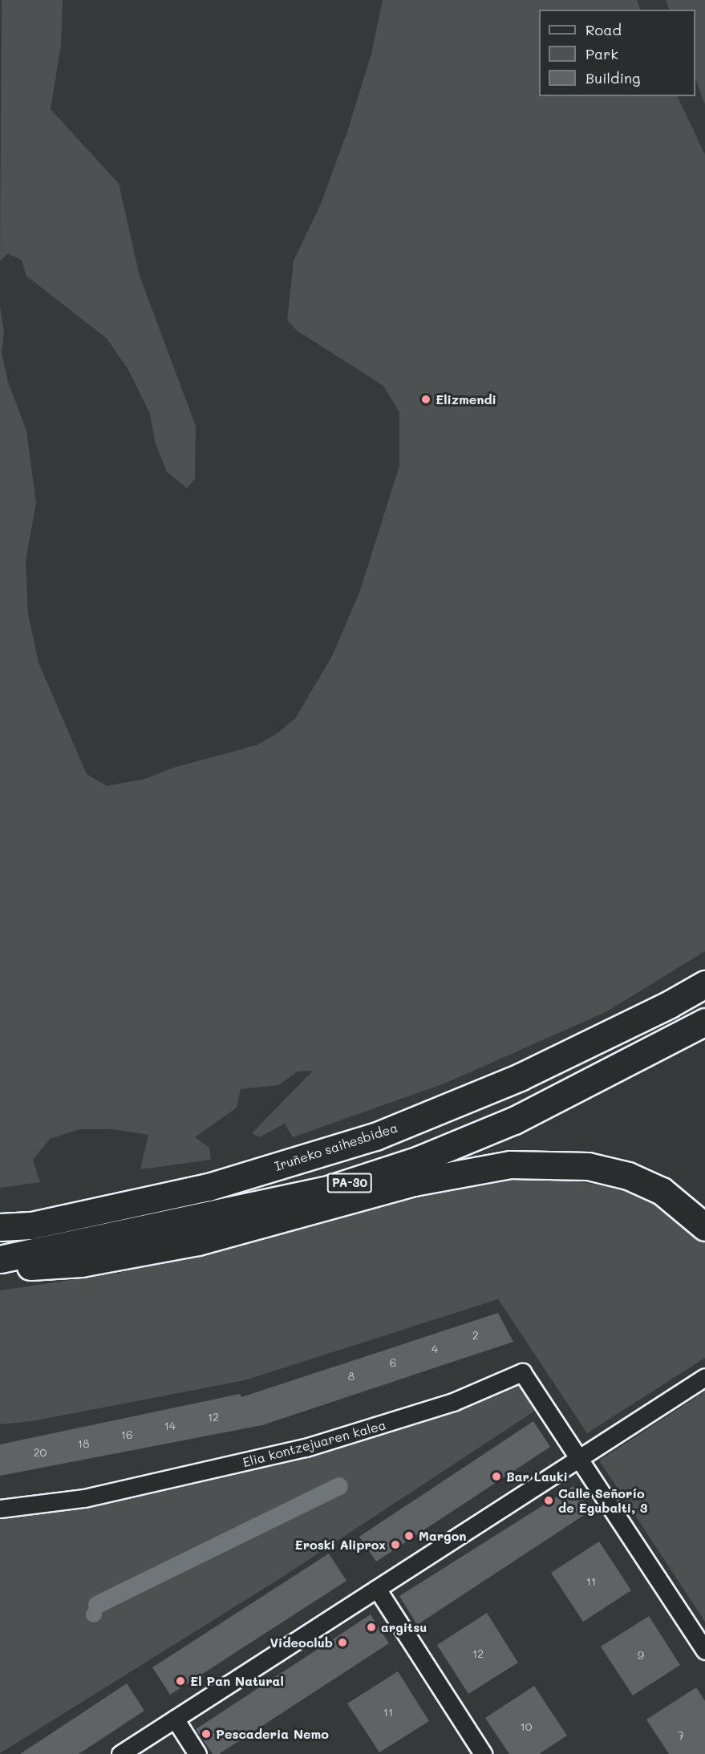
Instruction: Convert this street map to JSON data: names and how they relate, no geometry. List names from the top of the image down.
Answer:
{
  "streets": {
    "highway": ["Iruñeko saihesbidea", "PA-30"],
    "street": ["Elia kontzejuaren kalea"]
  },
  "places": [
    "Elizmendi",
    "Bar Lauki",
    "Calle Señorío de Egubalti, 3",
    "Margon",
    "Eroski Aliprox",
    "argitsu",
    "Videoclub",
    "El Pan Natural",
    "Pescaderia Nemo"
  ],
  "house_numbers": [
    "2",
    "4",
    "6",
    "8",
    "12",
    "14",
    "16",
    "18",
    "20",
    "11",
    "12",
    "9",
    "11",
    "10",
    "7"
  ],
  "legend": ["Road", "Park", "Building"]
}
